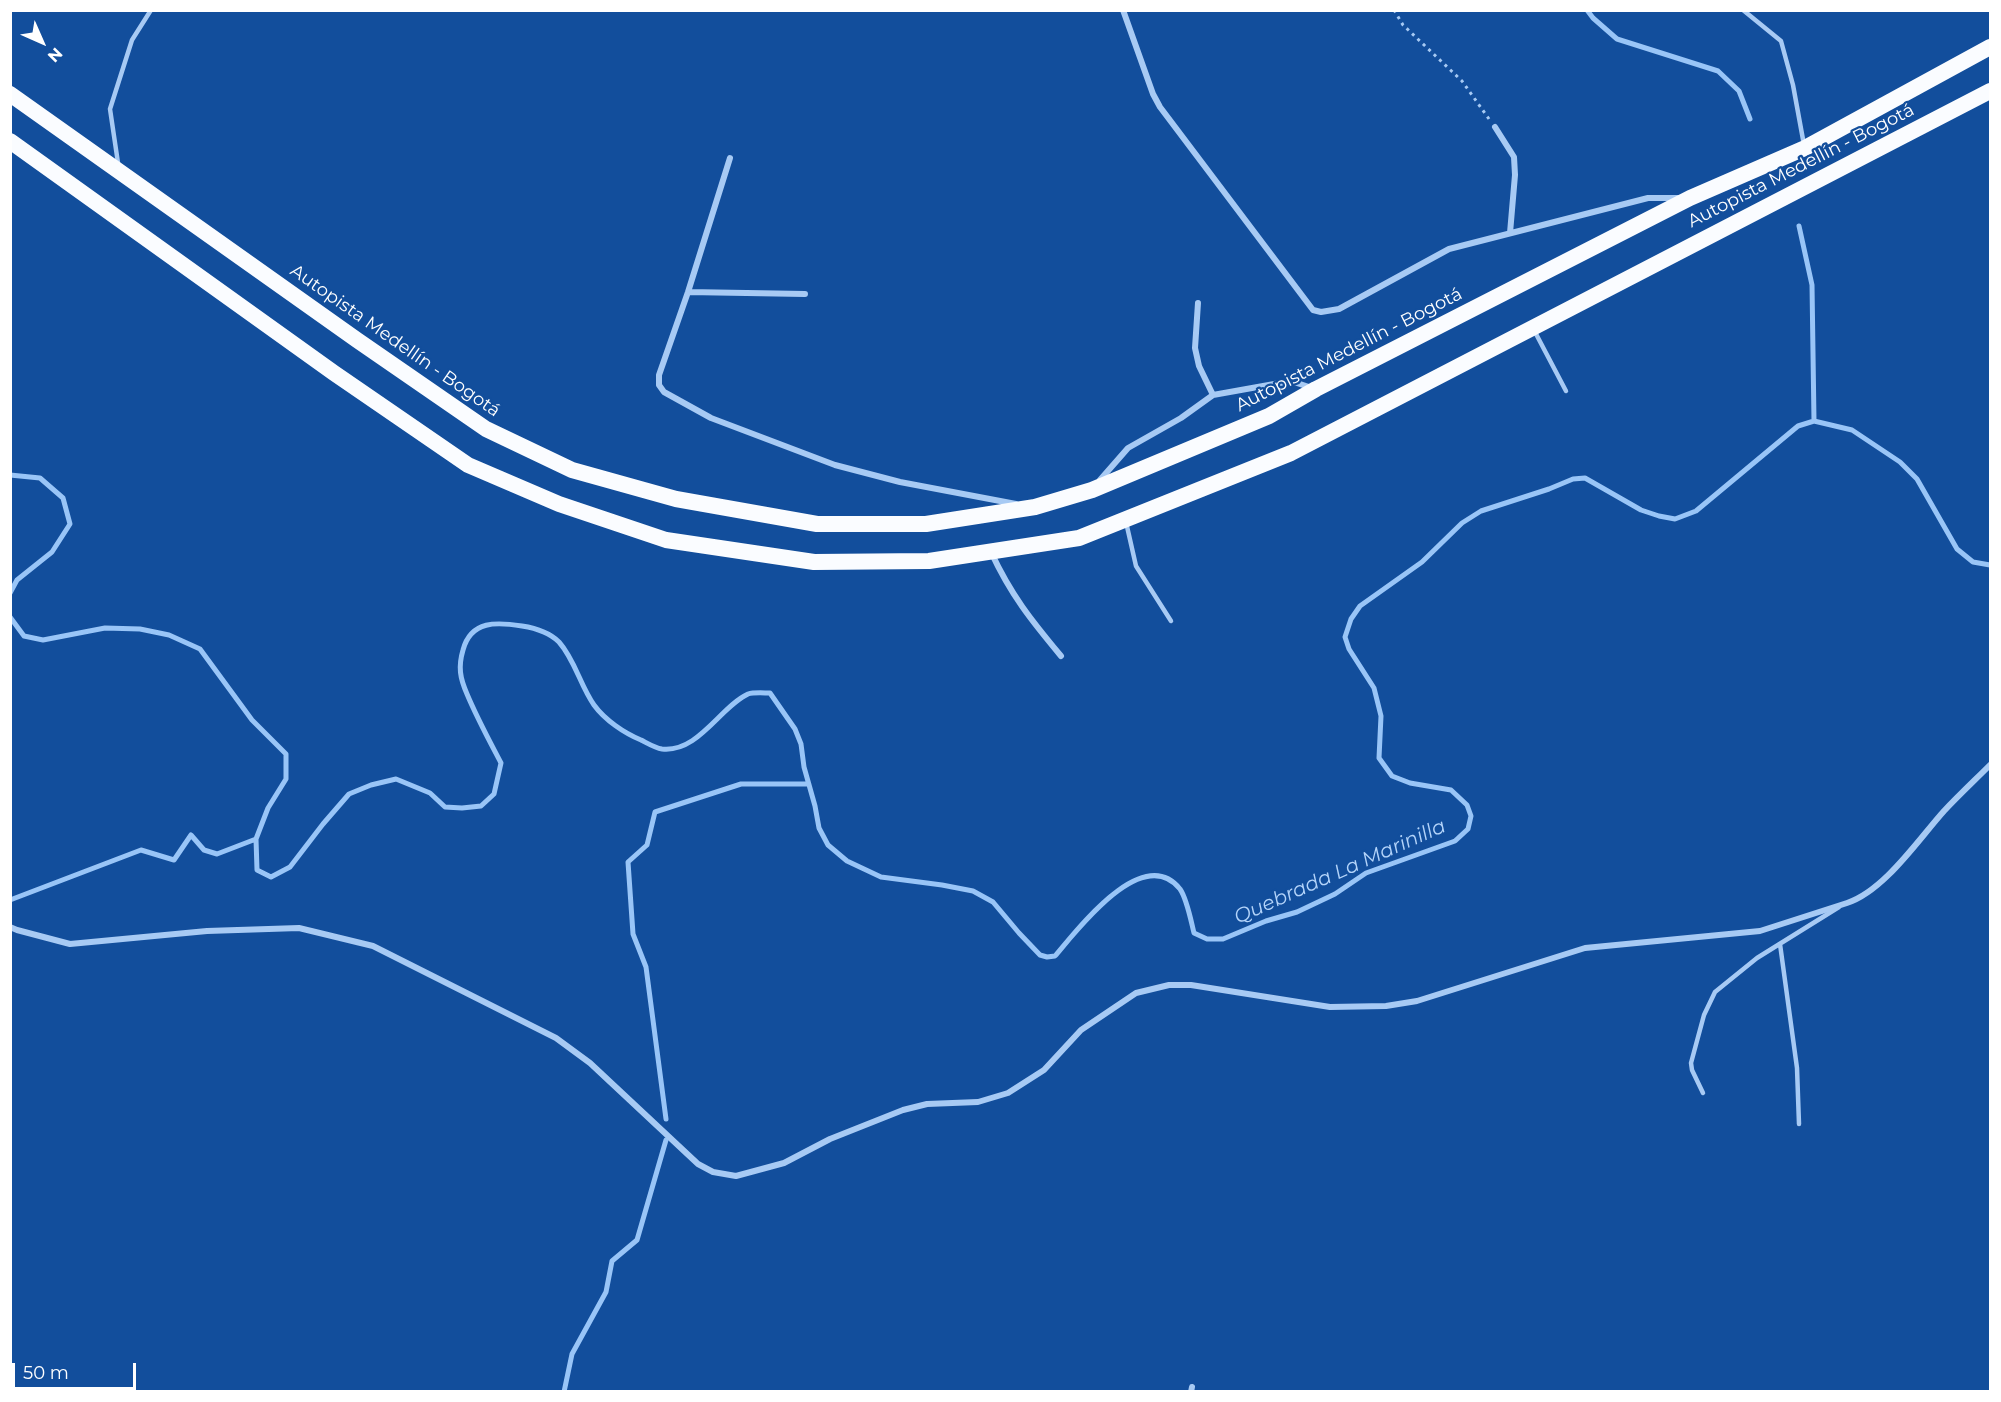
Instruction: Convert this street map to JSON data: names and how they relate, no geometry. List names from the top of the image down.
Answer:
{
  "streets": {
    "highway": ["Autopista Medellín - Bogotá"]
  },
  "water": ["Quebrada La Marinilla"],
  "scale_bar": "50 m",
  "north": "bottom right"
}
